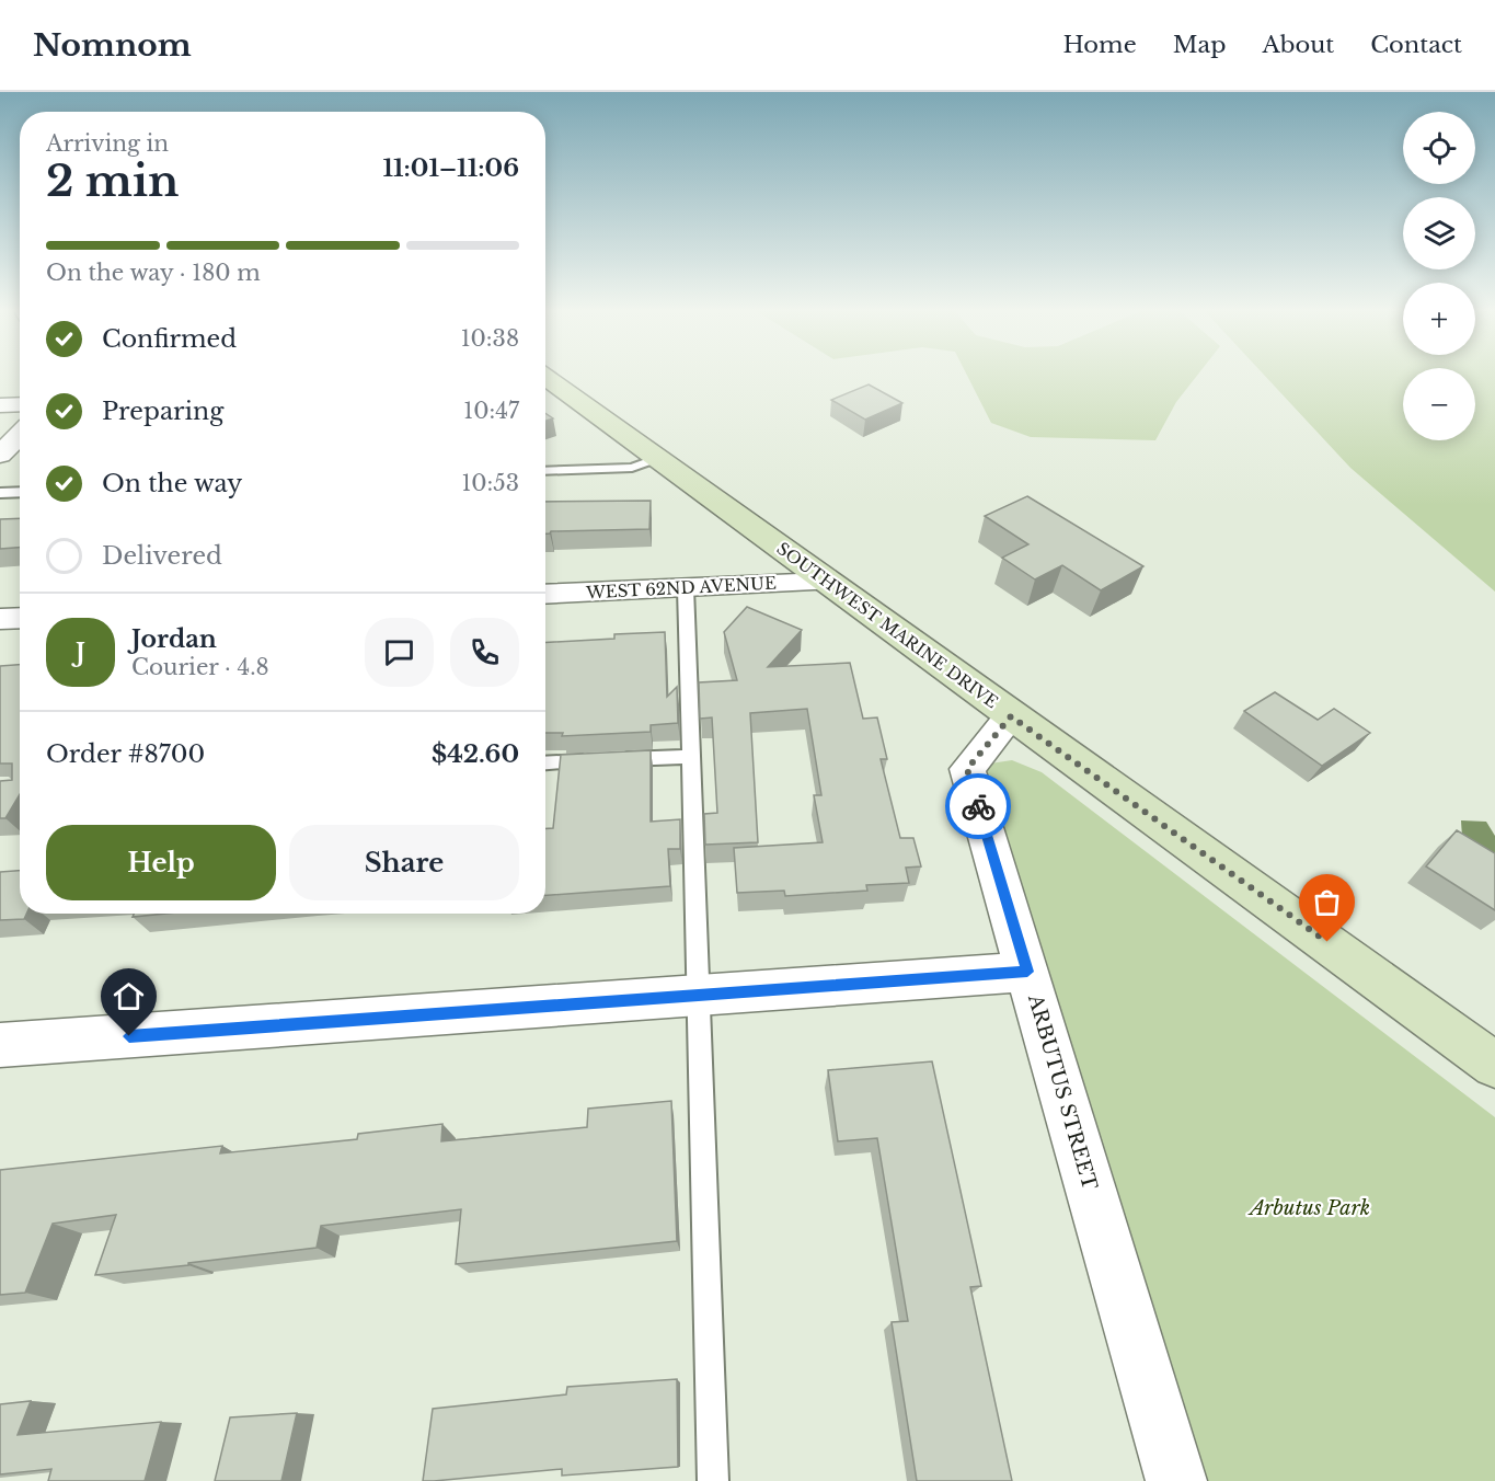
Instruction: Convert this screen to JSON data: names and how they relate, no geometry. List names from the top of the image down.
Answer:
{
  "streets": {
    "main road": ["SOUTHWEST MARINE DRIVE"],
    "street": ["WEST 62ND AVENUE", "ARBUTUS STREET"]
  },
  "crossings": [
    ["WEST 62ND AVENUE", "SOUTHWEST MARINE DRIVE"],
    ["SOUTHWEST MARINE DRIVE", "ARBUTUS STREET"]
  ],
  "parks": ["Arbutus Park"],
  "page": {
    "header": "Nomnom",
    "nav": [
      "Home",
      "Map",
      "About",
      "Contact"
    ],
    "map_buttons": ["+", "−"],
    "heading": ["2 min", "Arriving in", "11:01–11:06"],
    "panel": [
      "Jordan",
      "Courier · 4.8",
      "Order #8700",
      "$42.60"
    ],
    "bar": "On the way · 180 m",
    "list": [
      ["Confirmed", "10:38"],
      ["Preparing", "10:47"],
      ["On the way", "10:53"],
      "Delivered"
    ],
    "round": "J",
    "buttons": ["Help", "Share"]
  }
}
